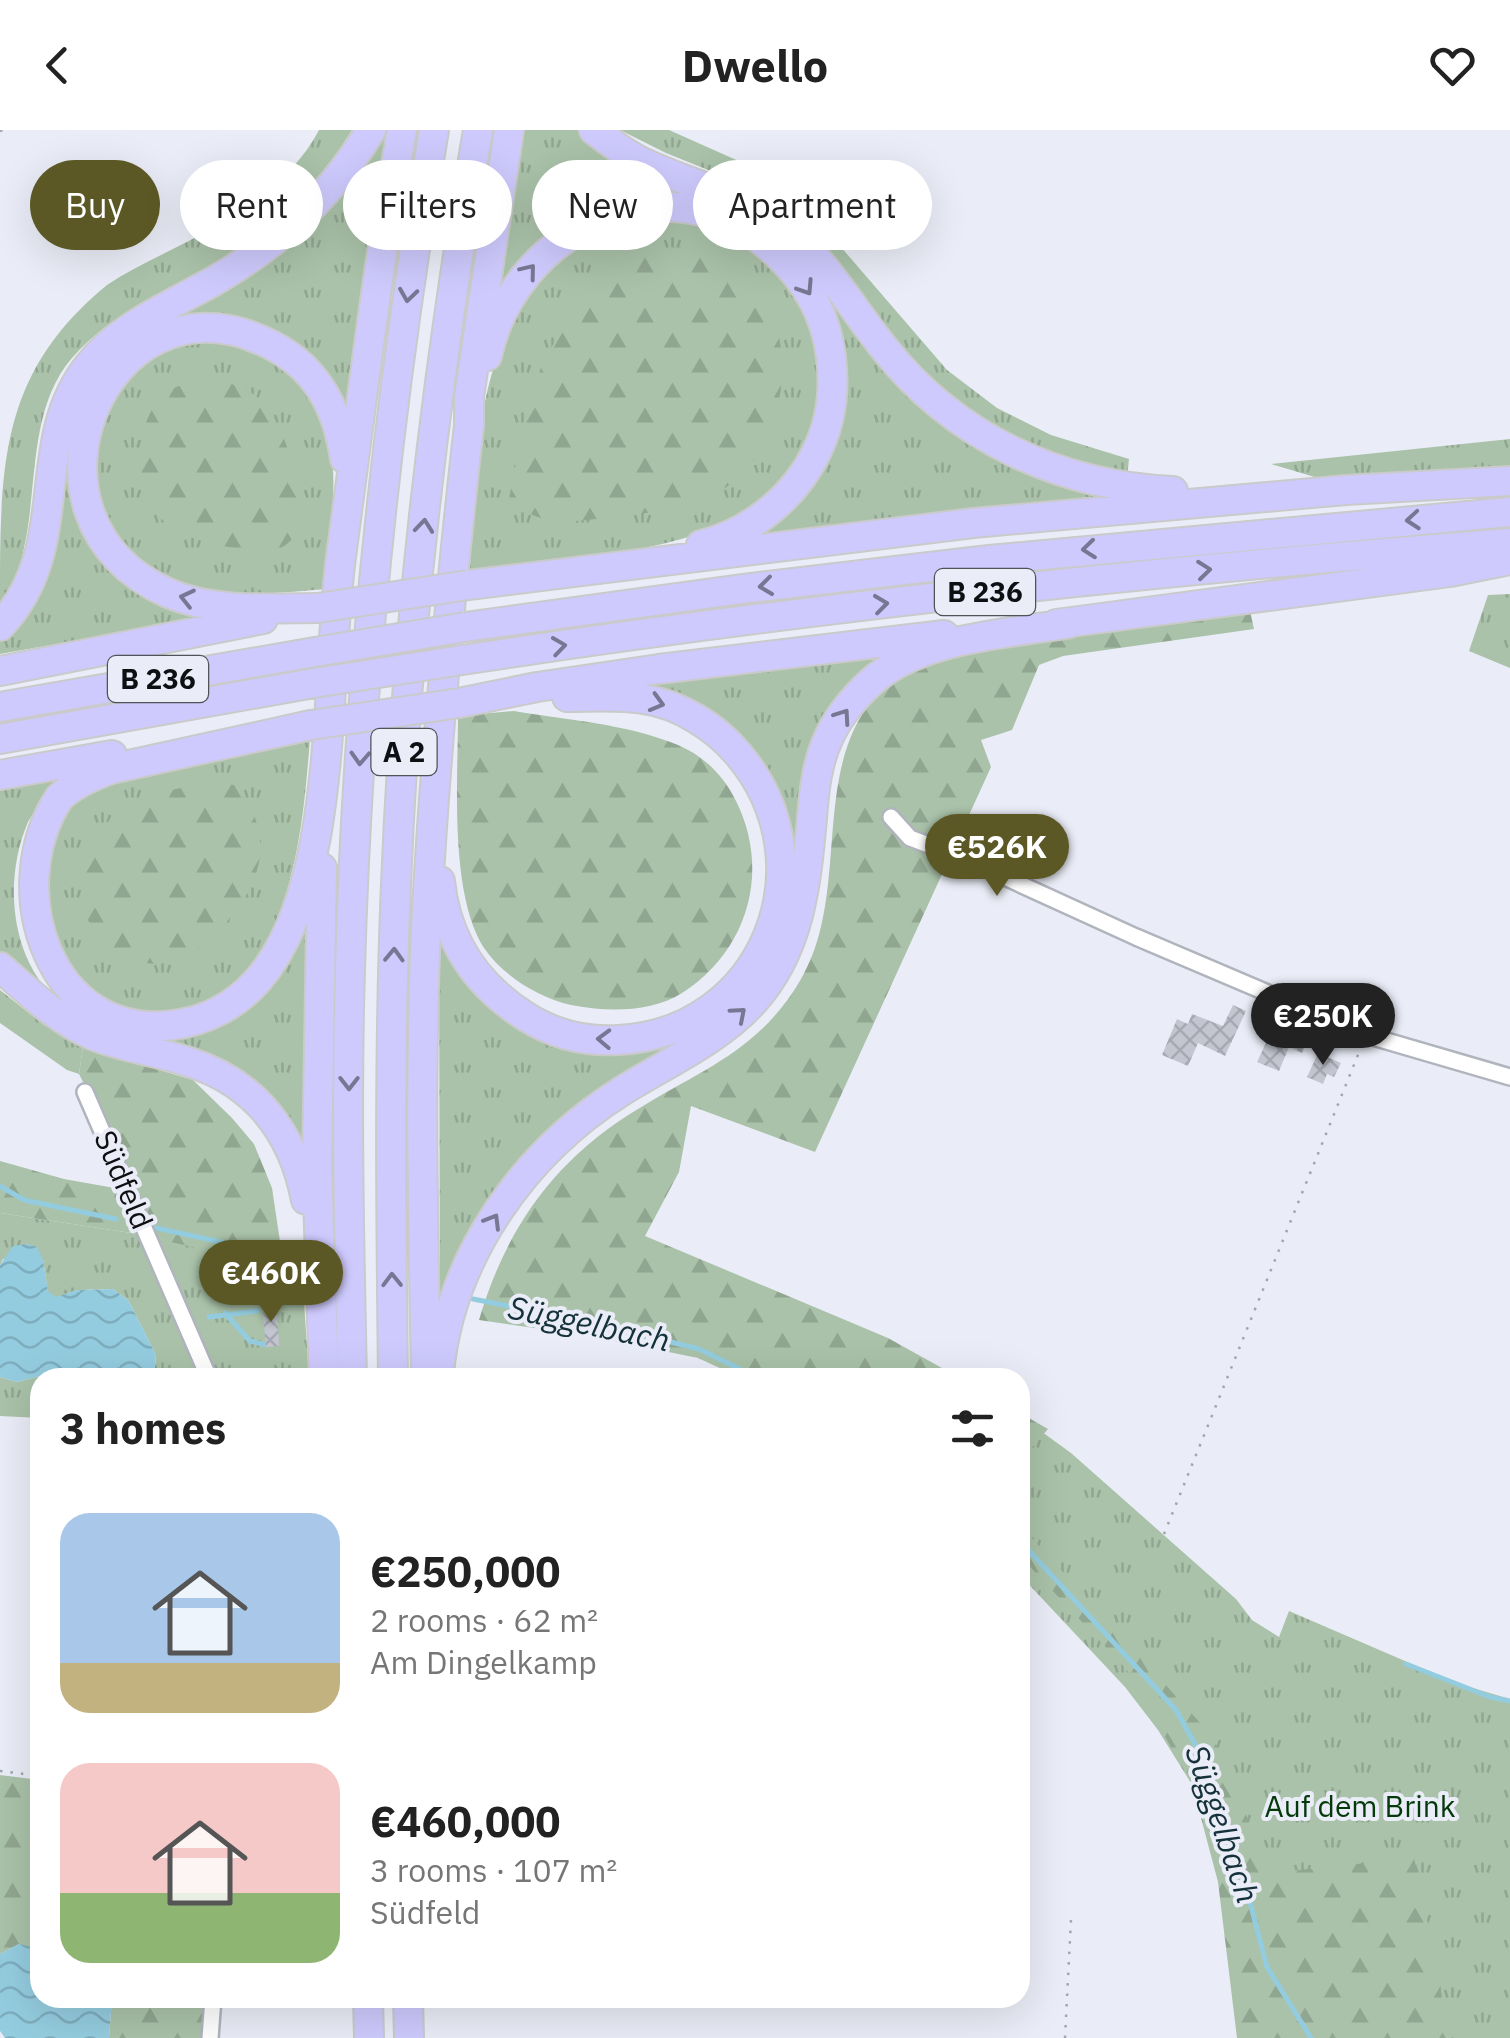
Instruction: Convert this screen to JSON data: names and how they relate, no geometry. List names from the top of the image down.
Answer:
{
  "streets": {
    "highway": ["B 236", "A 2"],
    "street": ["Südfeld"]
  },
  "water": ["Süggelbach"],
  "parks": ["Auf dem Brink"],
  "page": {
    "header": "Dwello",
    "chip": [
      "Buy",
      "Rent",
      "Filters",
      "New",
      "Apartment"
    ],
    "price": ["€526K", "€250K", "€460K"],
    "heading": "3 homes",
    "list": [
      {
        "name": "€250,000",
        "note": "2 rooms · 62 m² · Am Dingelkamp"
      },
      {
        "name": "€460,000",
        "note": "3 rooms · 107 m² · Südfeld"
      }
    ]
  }
}
